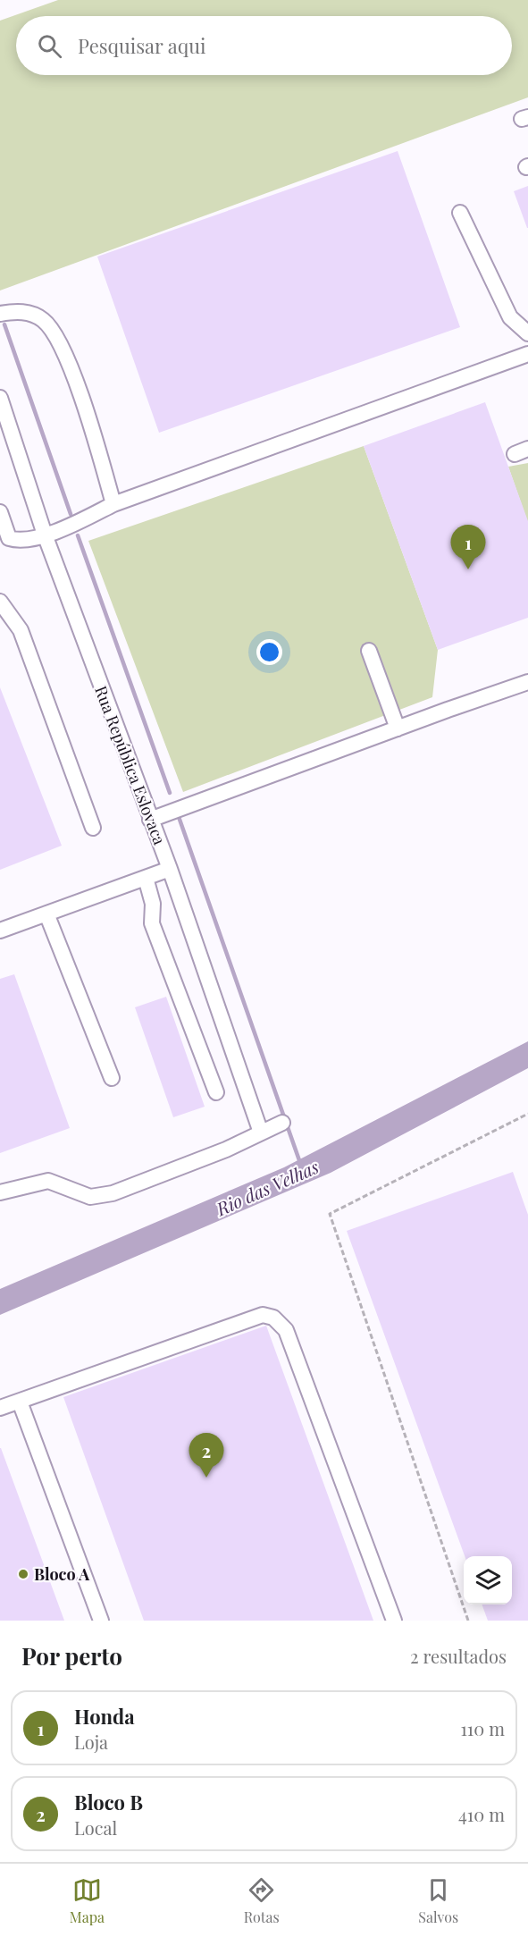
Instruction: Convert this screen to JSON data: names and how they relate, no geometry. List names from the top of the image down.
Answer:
{
  "streets": {
    "lane": ["Rua República Eslovaca"]
  },
  "water": ["Rio das Velhas"],
  "places": ["Bloco A"],
  "page": {
    "search": "Pesquisar aqui",
    "pins": ["1", "2"],
    "heading": ["Por perto", "2 resultados"],
    "list": [
      {
        "mark": "1",
        "name": "Honda",
        "note": "Loja",
        "value": "110 m"
      },
      {
        "mark": "2",
        "name": "Bloco B",
        "note": "Local",
        "value": "410 m"
      }
    ],
    "nav": ["Mapa", "Rotas", "Salvos"]
  }
}
